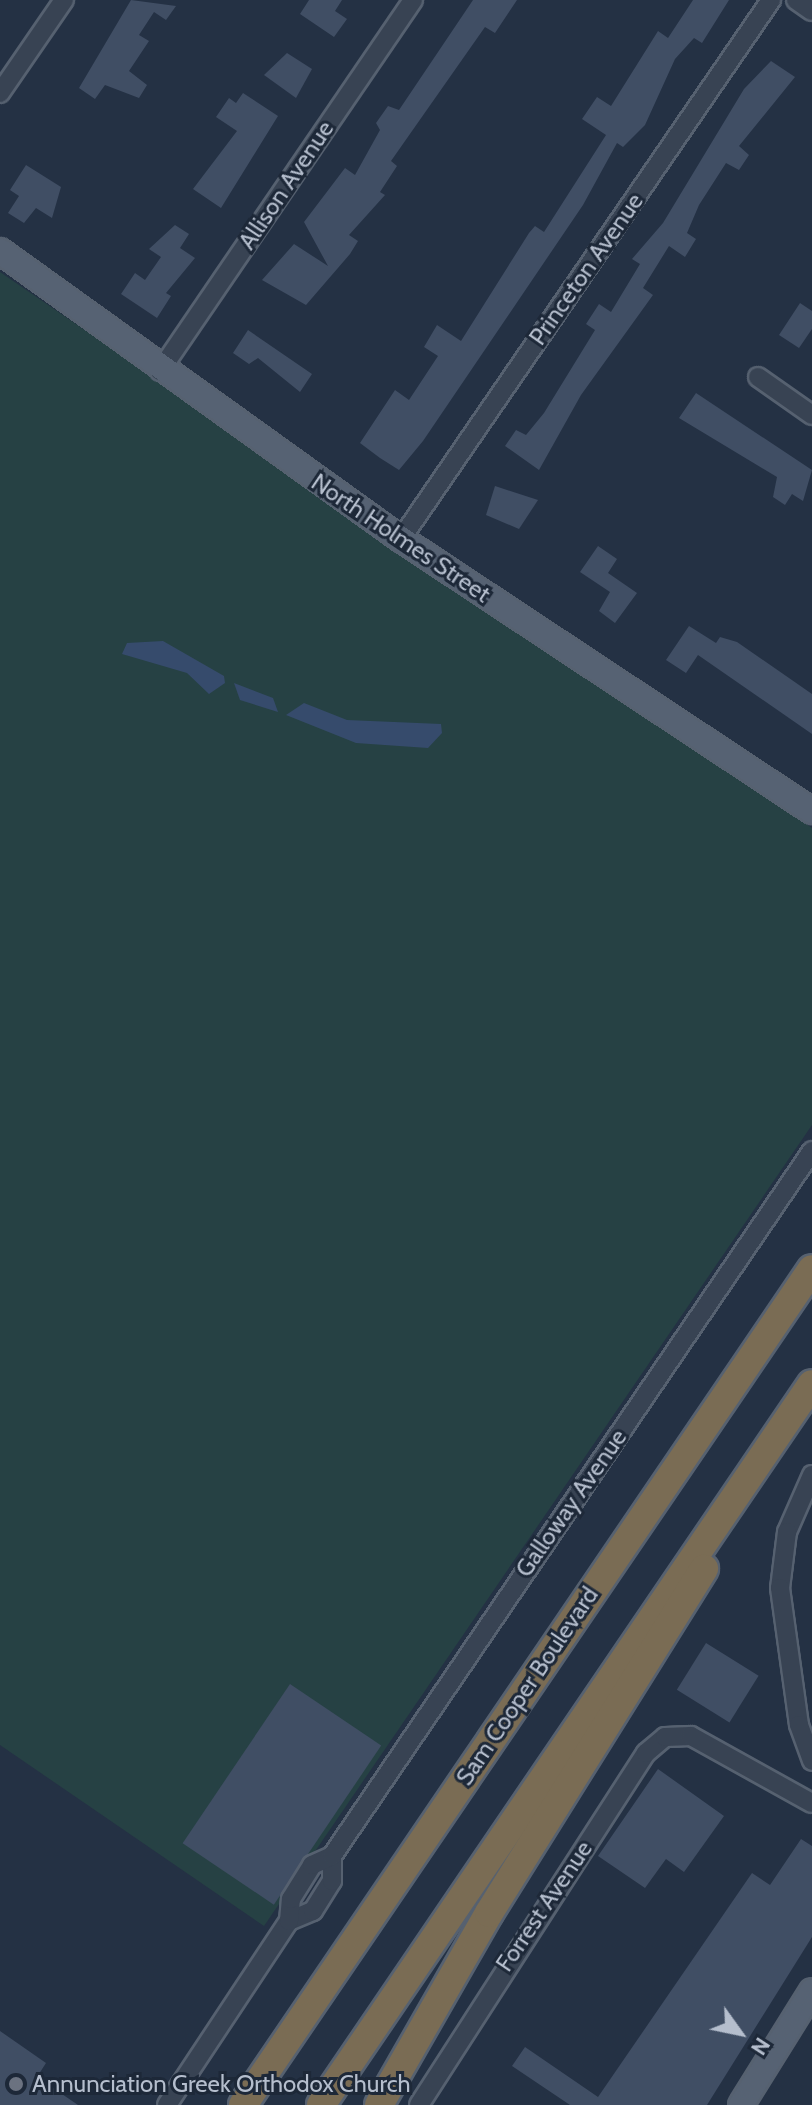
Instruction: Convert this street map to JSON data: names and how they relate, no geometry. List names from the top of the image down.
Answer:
{
  "streets": {
    "highway": ["Sam Cooper Boulevard"],
    "main road": ["North Holmes Street"],
    "street": [
      "Allison Avenue",
      "Princeton Avenue",
      "Galloway Avenue",
      "Forrest Avenue"
    ]
  },
  "crossings": [
    ["Allison Avenue", "North Holmes Street"],
    ["Princeton Avenue", "North Holmes Street"]
  ],
  "places": ["Annunciation Greek Orthodox Church"],
  "north": "bottom right"
}
